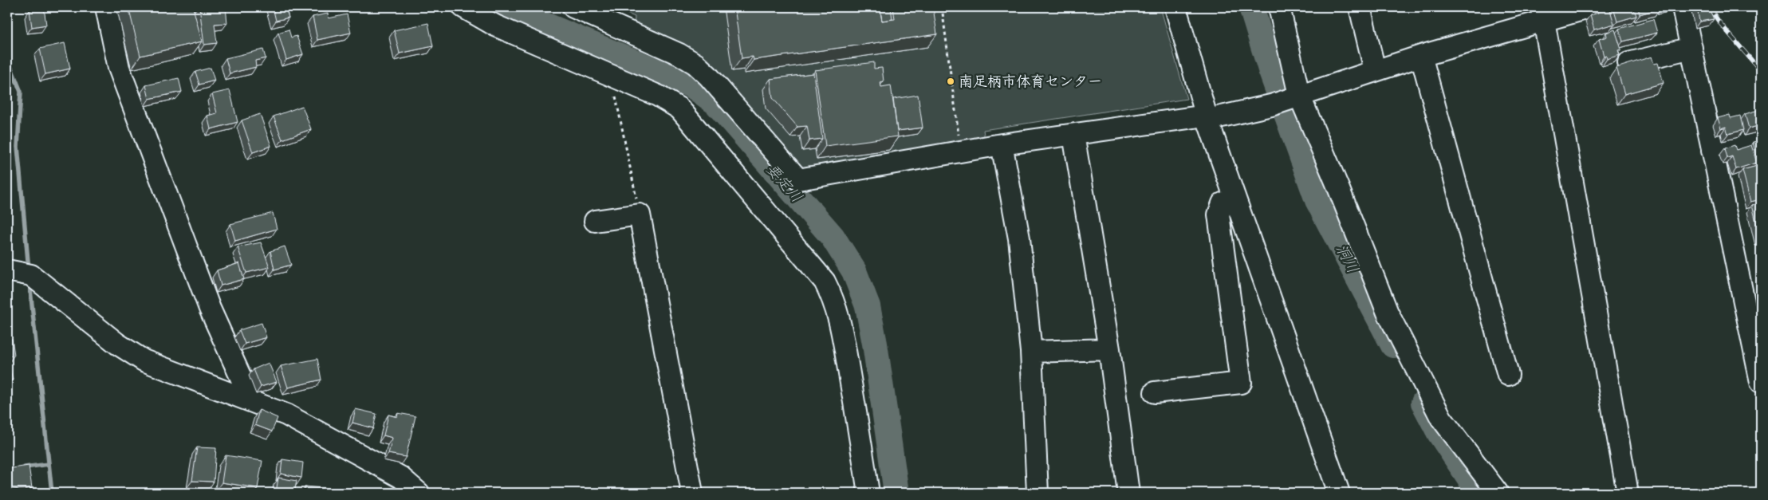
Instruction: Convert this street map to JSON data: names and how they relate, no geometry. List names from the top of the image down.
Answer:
{
  "water": ["要定川", "洞川"],
  "places": ["南足柄市体育センター"]
}
